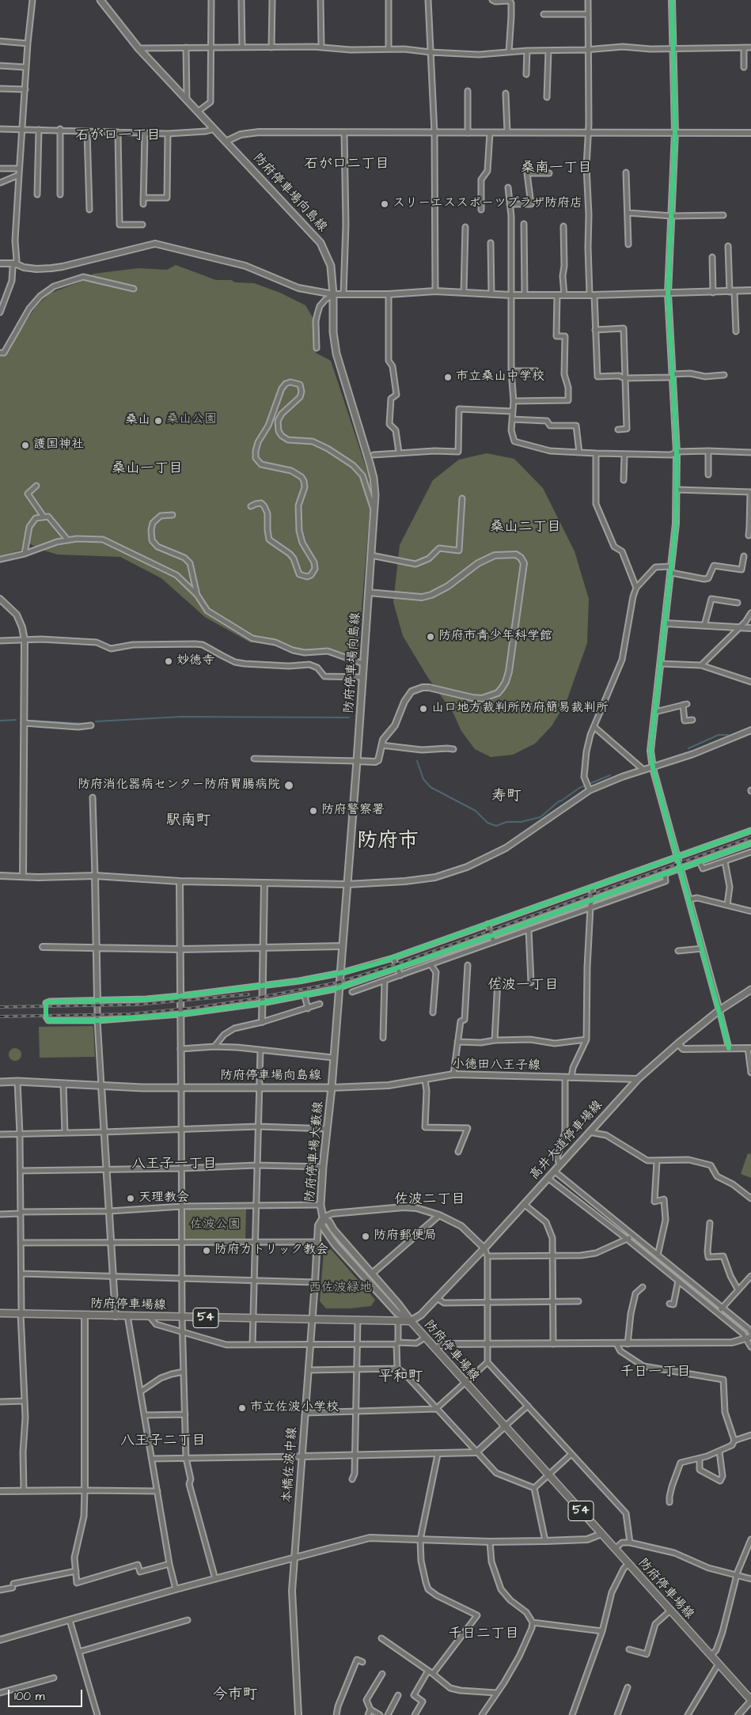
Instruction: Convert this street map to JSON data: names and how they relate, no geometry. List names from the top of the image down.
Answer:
{
  "streets": {
    "main road": [
      "防府停車場向島線",
      "高井大道停車場線",
      "防府停車場大藪線",
      "防府停車場線",
      "54"
    ],
    "street": ["小徳田八王子線", "本橋佐波中線"]
  },
  "crossings": [
    ["防府停車場向島線", "小徳田八王子線"],
    ["防府停車場向島線", "防府停車場大藪線"],
    ["小徳田八王子線", "高井大道停車場線"],
    ["小徳田八王子線", "防府停車場大藪線"],
    ["高井大道停車場線", "防府停車場大藪線"],
    ["高井大道停車場線", "防府停車場線"],
    ["防府停車場大藪線", "防府停車場線"],
    ["防府停車場大藪線", "本橋佐波中線"],
    ["防府停車場線", "本橋佐波中線"]
  ],
  "districts": [
    "石が口一丁目",
    "石が口二丁目",
    "桑南一丁目",
    "桑山一丁目",
    "桑山二丁目",
    "寿町",
    "駅南町",
    "防府市",
    "佐波一丁目",
    "八王子一丁目",
    "佐波二丁目",
    "千日一丁目",
    "平和町",
    "八王子二丁目",
    "千日二丁目",
    "今市町"
  ],
  "parks": ["桑山公園", "佐波公園", "西佐波緑地"],
  "places": [
    "スリーエススポーツプラザ防府店",
    "市立桑山中学校",
    "桑山",
    "護国神社",
    "防府市青少年科学館",
    "妙徳寺",
    "山口地方裁判所防府簡易裁判所",
    "防府消化器病センター防府胃腸病院",
    "防府警察署",
    "天理教会",
    "防府郵便局",
    "防府カトリック教会",
    "市立佐波小学校"
  ],
  "scale_bar": "100 m"
}
